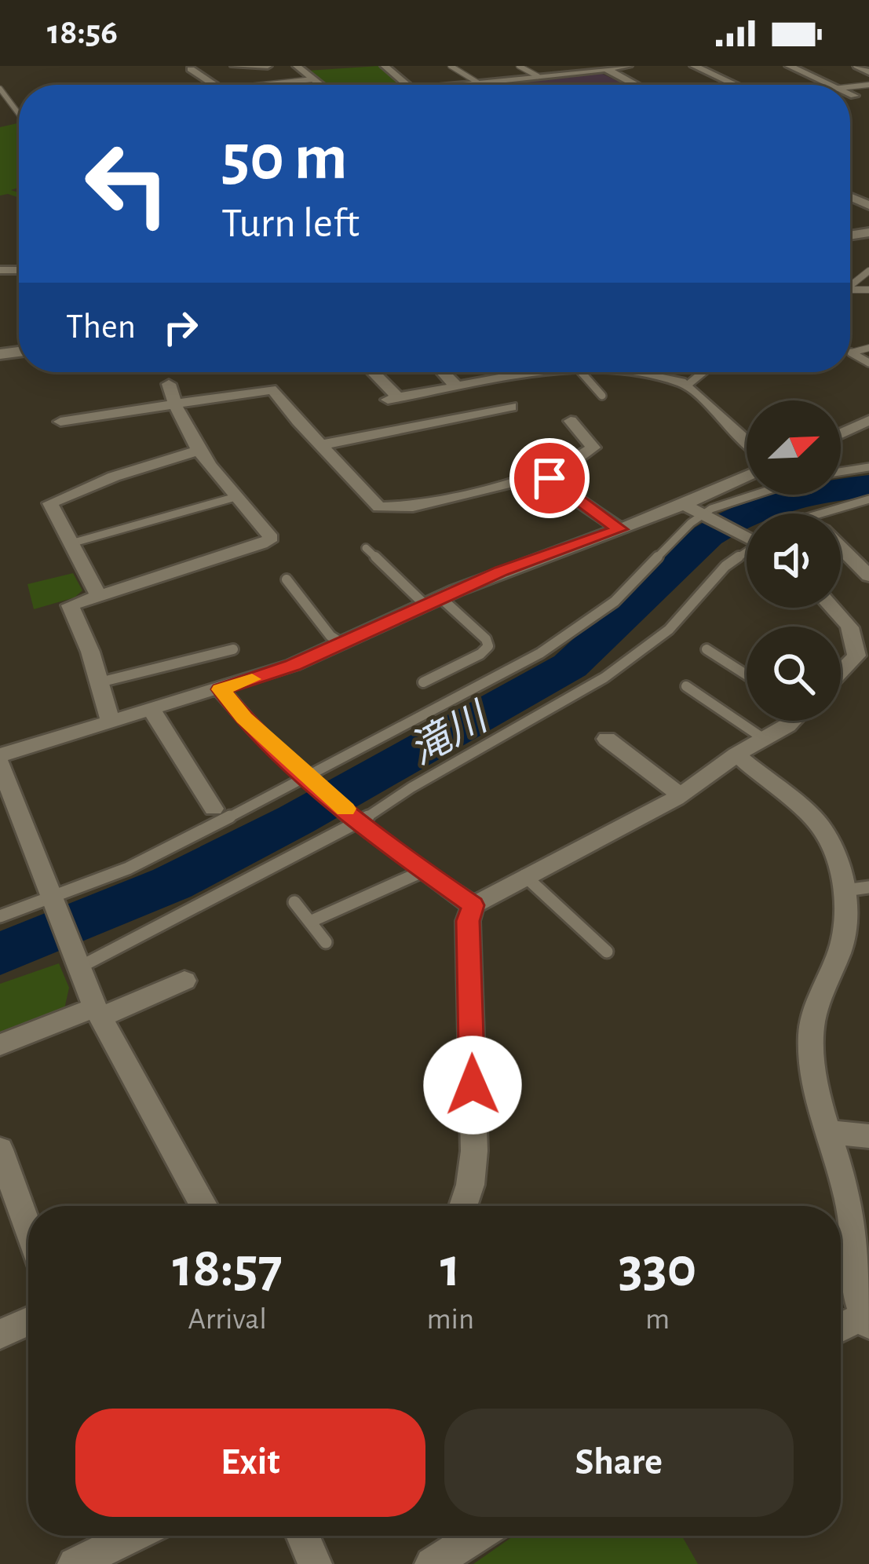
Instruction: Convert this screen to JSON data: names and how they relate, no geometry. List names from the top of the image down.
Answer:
{
  "water": ["滝川"],
  "north": "top right",
  "page": {
    "status": "18:56",
    "turn": ["50 m", "Turn left"],
    "then": "Then",
    "eta": [
      "18:57",
      "Arrival",
      "1",
      "min",
      "330",
      "m"
    ],
    "buttons": ["Exit", "Share"]
  }
}
